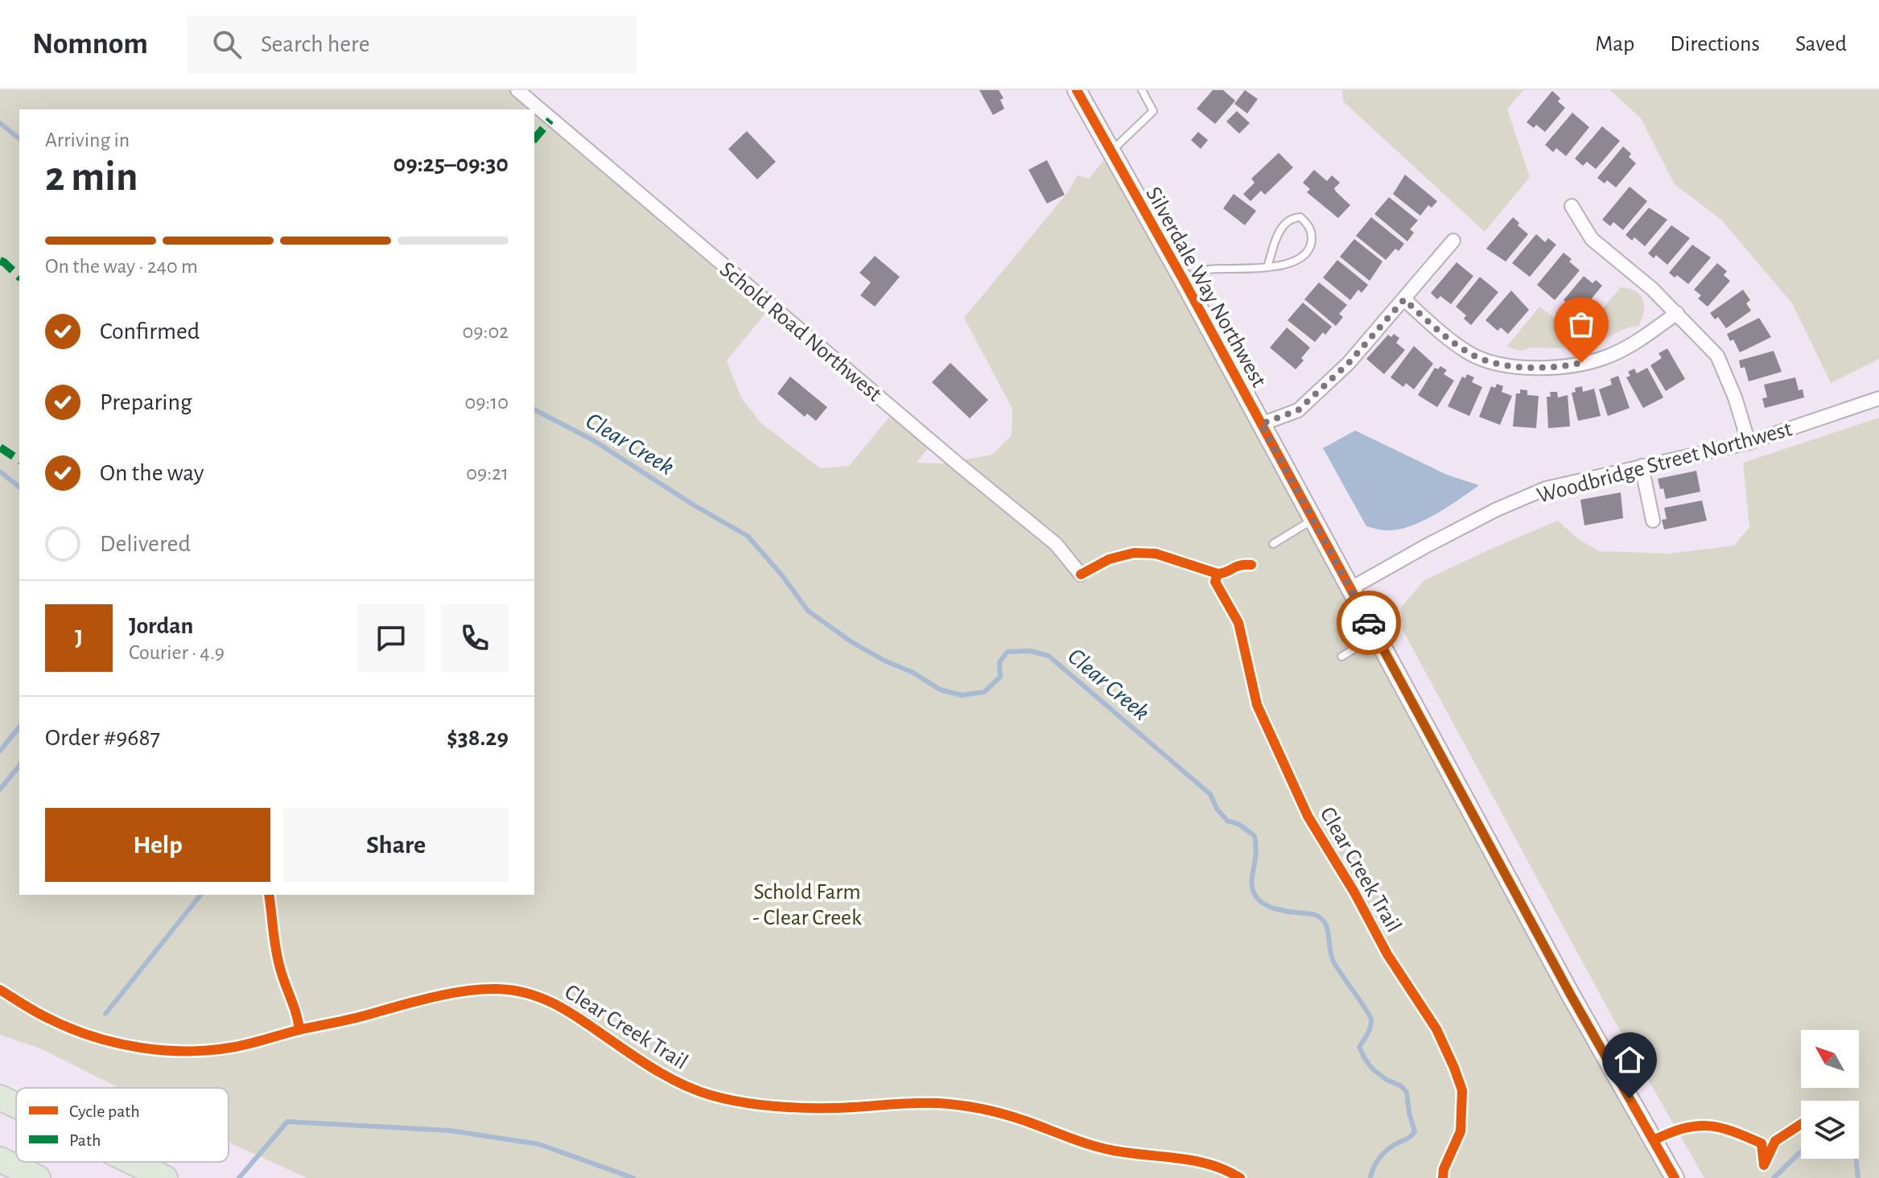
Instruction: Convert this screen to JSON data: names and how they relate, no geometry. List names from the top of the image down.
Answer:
{
  "streets": {
    "main road": ["Silverdale Way Northwest"],
    "street": ["Schold Road Northwest", "Woodbridge Street Northwest"],
    "cycle path": ["Clear Creek Trail"]
  },
  "crossings": [
    ["Silverdale Way Northwest", "Woodbridge Street Northwest"]
  ],
  "water": ["Clear Creek"],
  "parks": ["Schold Farm - Clear Creek"],
  "legend": ["Cycle path", "Path"],
  "north": "top left",
  "page": {
    "header": "Nomnom",
    "search": "Search here",
    "nav": ["Map", "Directions", "Saved"],
    "heading": ["2 min", "Arriving in", "09:25–09:30"],
    "panel": [
      "Jordan",
      "Courier · 4.9",
      "Order #9687",
      "$38.29"
    ],
    "bar": "On the way · 240 m",
    "list": [
      ["Confirmed", "09:02"],
      ["Preparing", "09:10"],
      ["On the way", "09:21"],
      "Delivered"
    ],
    "round": "J",
    "buttons": ["Help", "Share"]
  }
}
